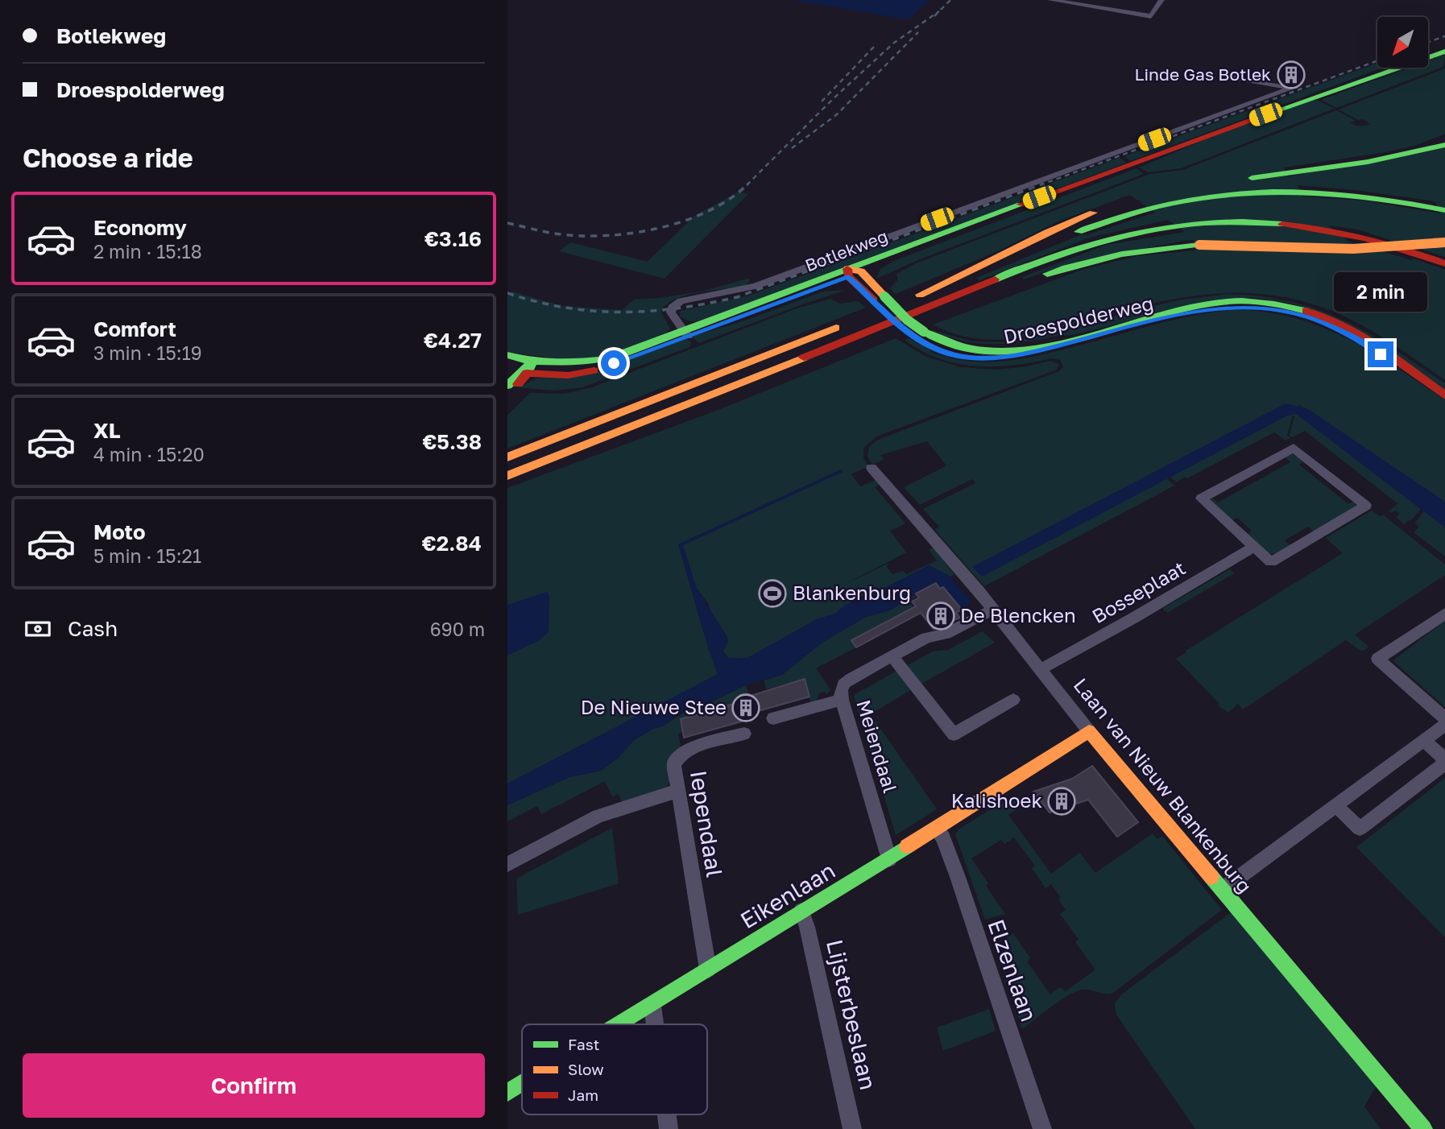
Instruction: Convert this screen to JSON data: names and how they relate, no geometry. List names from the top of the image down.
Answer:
{
  "streets": {
    "main road": [
      "Botlekweg",
      "Droespolderweg",
      "Laan van Nieuw Blankenburg",
      "Eikenlaan"
    ],
    "street": [
      "Bosseplaat",
      "Meiendaal",
      "Iependaal",
      "Elzenlaan",
      "Lijsterbeslaan"
    ]
  },
  "crossings": [
    ["Botlekweg", "Droespolderweg"],
    ["Bosseplaat", "Laan van Nieuw Blankenburg"],
    ["Meiendaal", "Laan van Nieuw Blankenburg"],
    ["Meiendaal", "Eikenlaan"],
    ["Laan van Nieuw Blankenburg", "Eikenlaan"],
    ["Iependaal", "Eikenlaan"],
    ["Eikenlaan", "Elzenlaan"],
    ["Eikenlaan", "Lijsterbeslaan"]
  ],
  "places": {
    "building": [
      "Linde Gas Botlek",
      "De Blencken",
      "De Nieuwe Stee",
      "Kalishoek"
    ],
    "sports": ["Blankenburg"]
  },
  "legend": ["Fast", "Slow", "Jam"],
  "north": "bottom left",
  "page": {
    "banner": ["Botlekweg", "Droespolderweg"],
    "heading": "Choose a ride",
    "list": [
      {
        "name": "Economy",
        "note": "2 min · 15:18",
        "value": "€3.16"
      },
      {
        "name": "Comfort",
        "note": "3 min · 15:19",
        "value": "€4.27"
      },
      {
        "name": "XL",
        "note": "4 min · 15:20",
        "value": "€5.38"
      },
      {
        "name": "Moto",
        "note": "5 min · 15:21",
        "value": "€2.84"
      }
    ],
    "bubble": "2 min",
    "pay": ["Cash", "690 m"],
    "buttons": "Confirm"
  }
}
